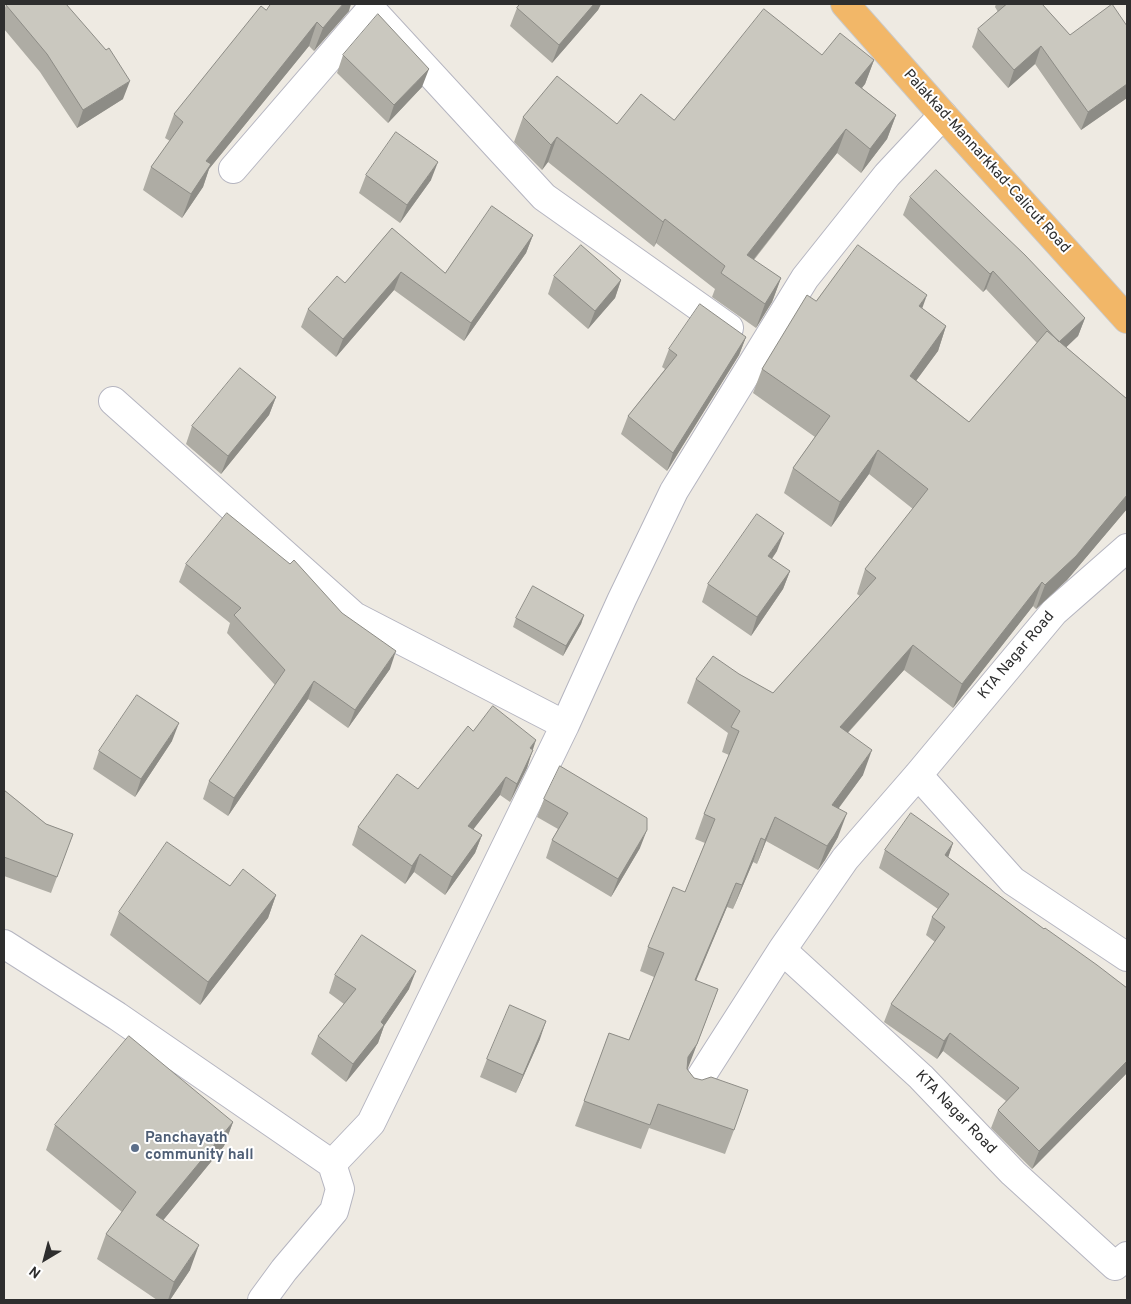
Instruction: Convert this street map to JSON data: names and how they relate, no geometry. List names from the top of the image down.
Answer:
{
  "streets": {
    "highway": ["Palakkad-Mannarkkad-Calicut Road"],
    "street": ["KTA Nagar Road"]
  },
  "places": ["Panchayath community hall"],
  "north": "bottom left"
}
